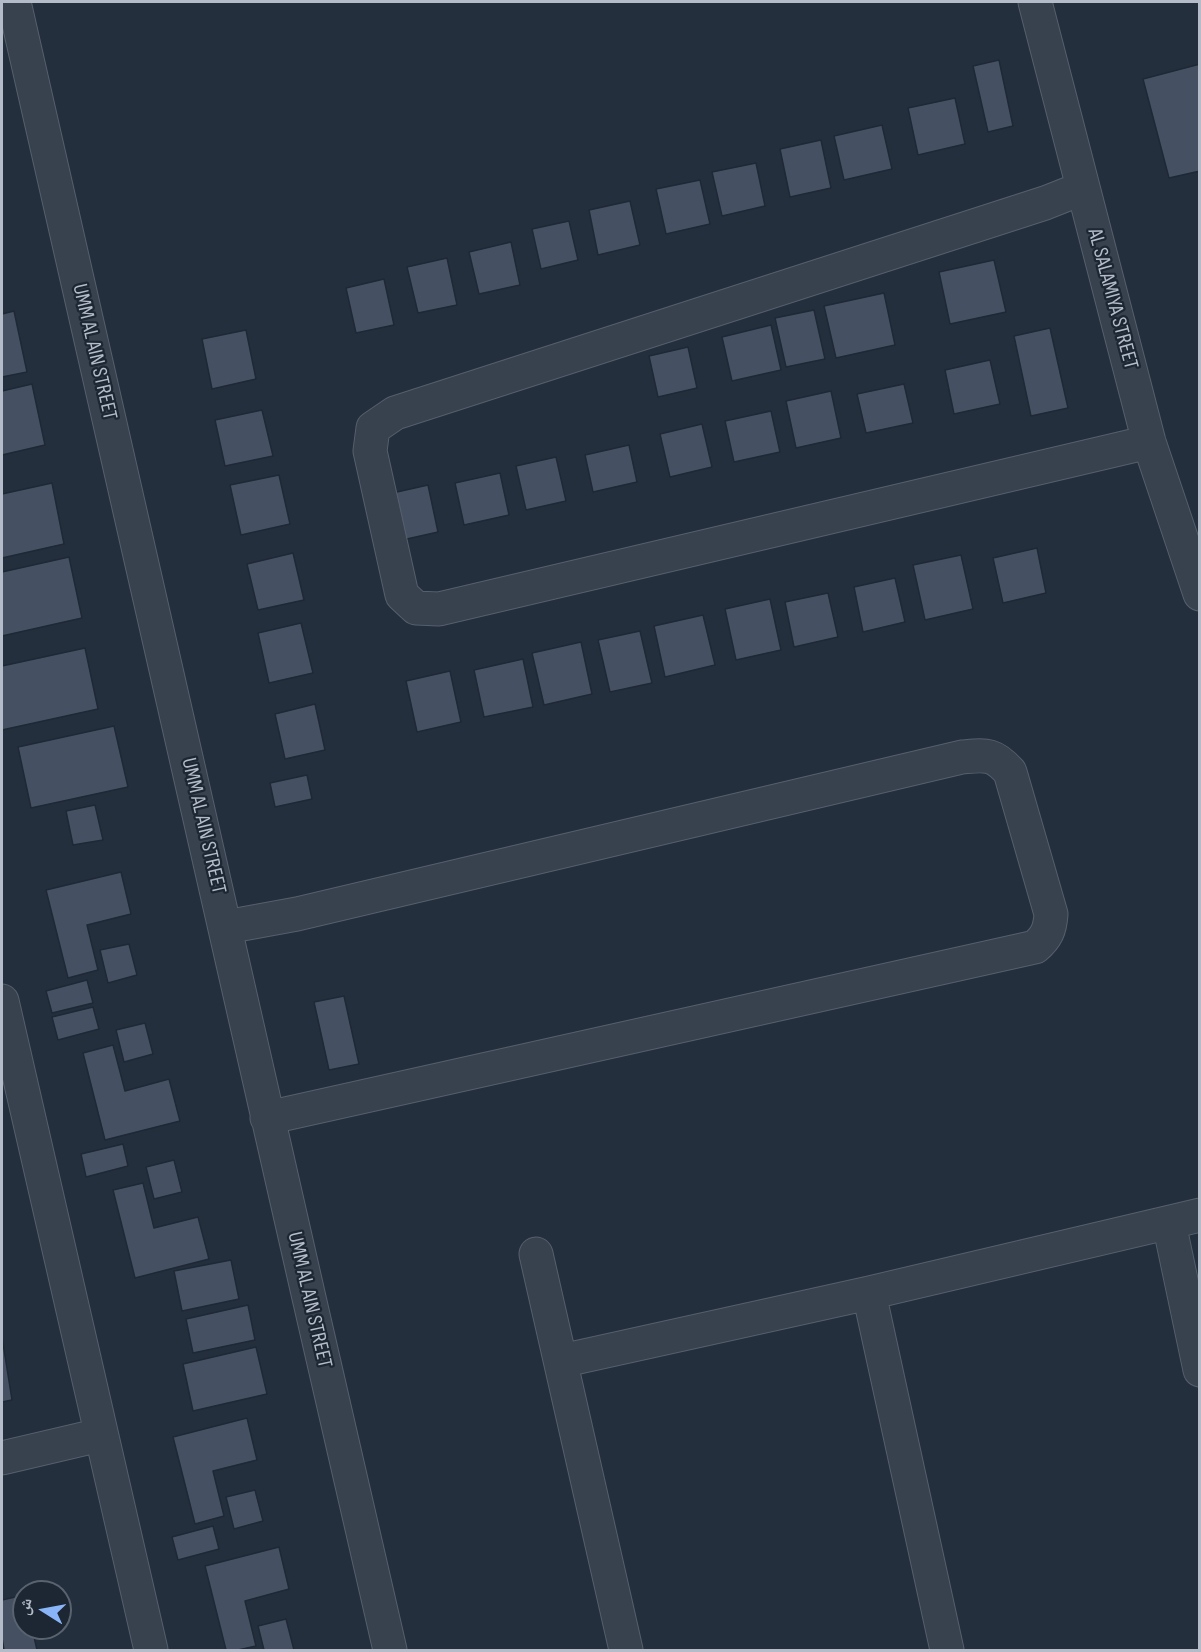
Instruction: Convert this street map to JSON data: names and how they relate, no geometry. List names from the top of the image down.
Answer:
{
  "streets": {
    "street": ["AL SALAMIYA STREET", "UMM AL AIN STREET"]
  },
  "north": "left"
}
